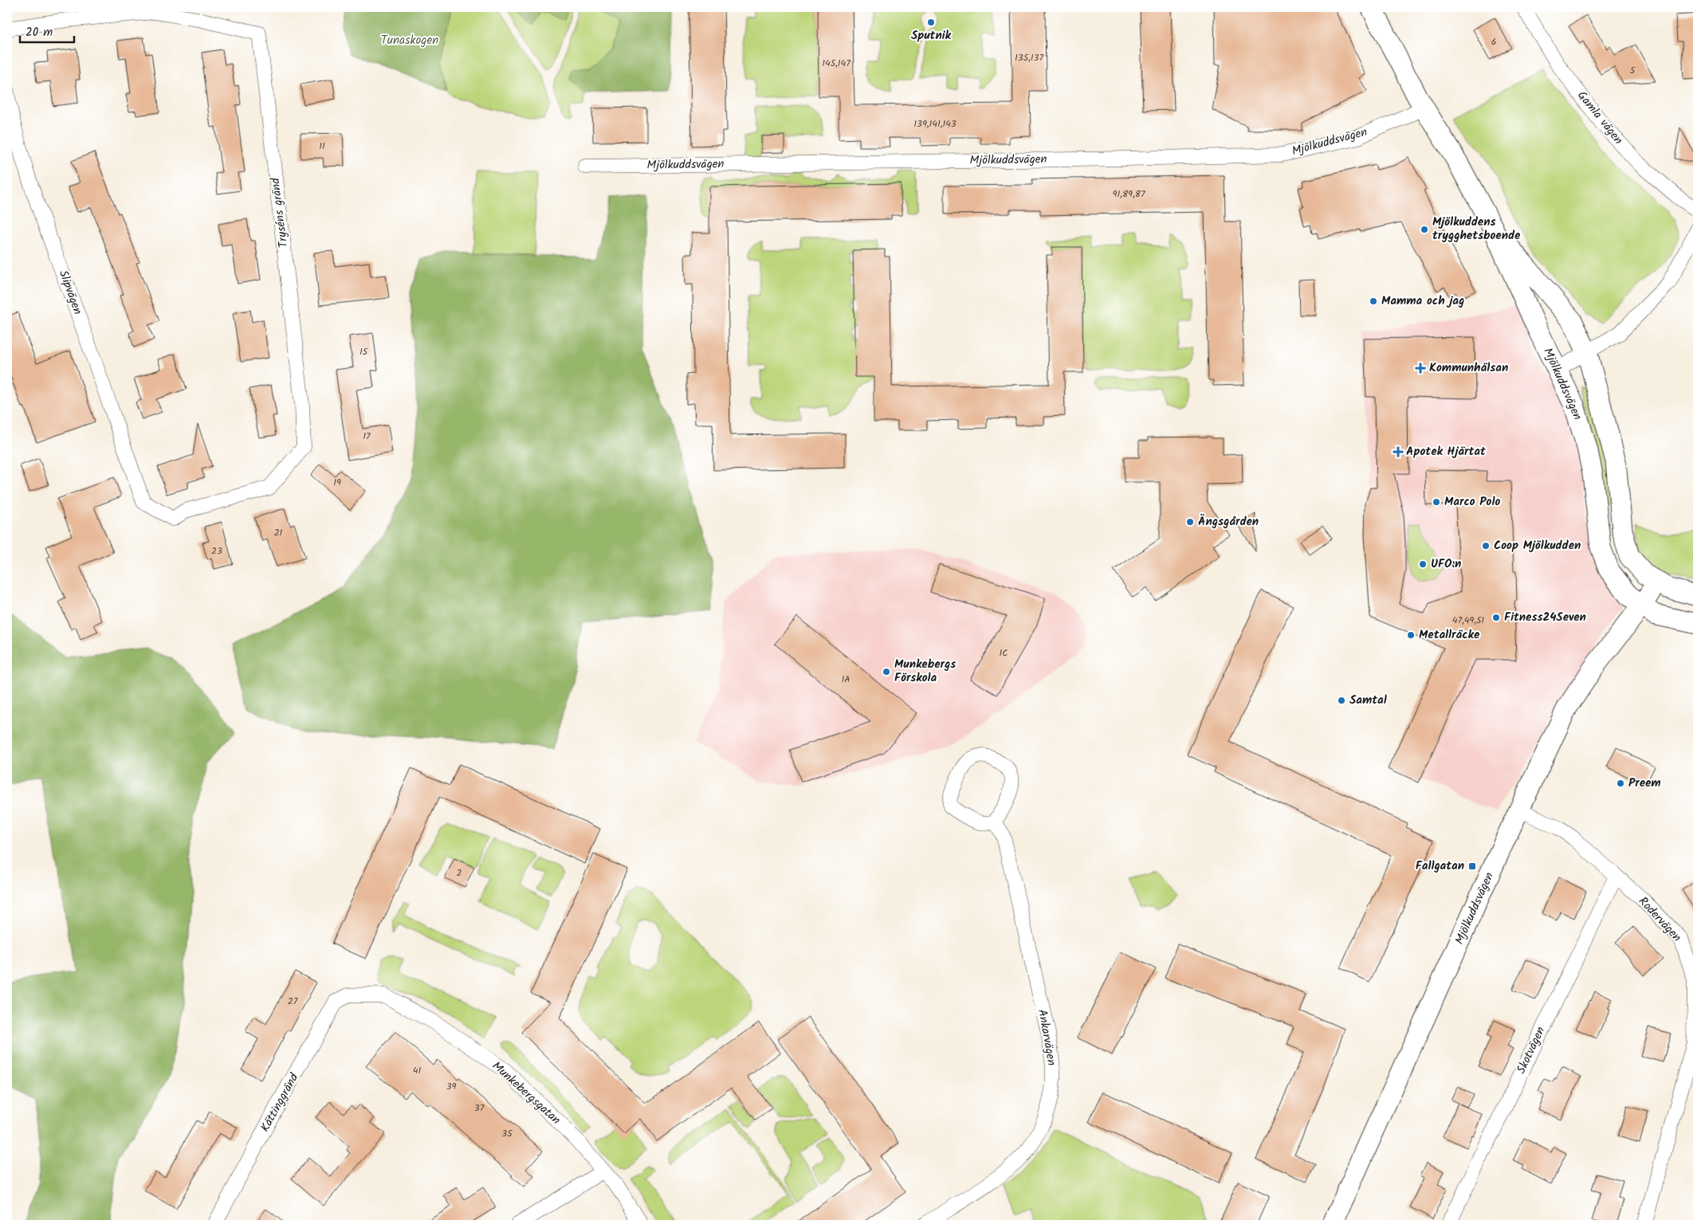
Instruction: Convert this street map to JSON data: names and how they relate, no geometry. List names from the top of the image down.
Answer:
{
  "streets": {
    "street": [
      "Gamla vägen",
      "Mjölkuddsvägen",
      "Tryséns gränd",
      "Slipvägen",
      "Rodervägen",
      "Ankarvägen",
      "Skotvägen",
      "Munkebergsgatan",
      "Kättinggränd"
    ]
  },
  "crossings": [
    ["Mjölkuddsvägen", "Rodervägen"],
    ["Tryséns gränd", "Slipvägen"],
    ["Rodervägen", "Skotvägen"],
    ["Munkebergsgatan", "Kättinggränd"]
  ],
  "parks": ["Tunaskogen"],
  "places": {
    "other": [
      "Sputnik",
      "Mjölkuddens trygghetsboende",
      "Mamma och jag",
      "Marco Polo",
      "Ängsgården",
      "Coop Mjölkudden",
      "UFO:n",
      "Fitness24Seven",
      "Metallräcke",
      "Munkebergs Förskola",
      "Samtal",
      "Preem"
    ],
    "health": ["Kommunhälsan", "Apotek Hjärtat"],
    "transit": ["Fallgatan"]
  },
  "house_numbers": [
    "6",
    "135,137",
    "145,147",
    "5",
    "139,141,143",
    "11",
    "91,89,87",
    "15",
    "17",
    "19",
    "21",
    "23",
    "47,49,51",
    "1C",
    "1A",
    "2",
    "27",
    "41",
    "39",
    "37",
    "35"
  ],
  "scale_bar": "20 m"
}
